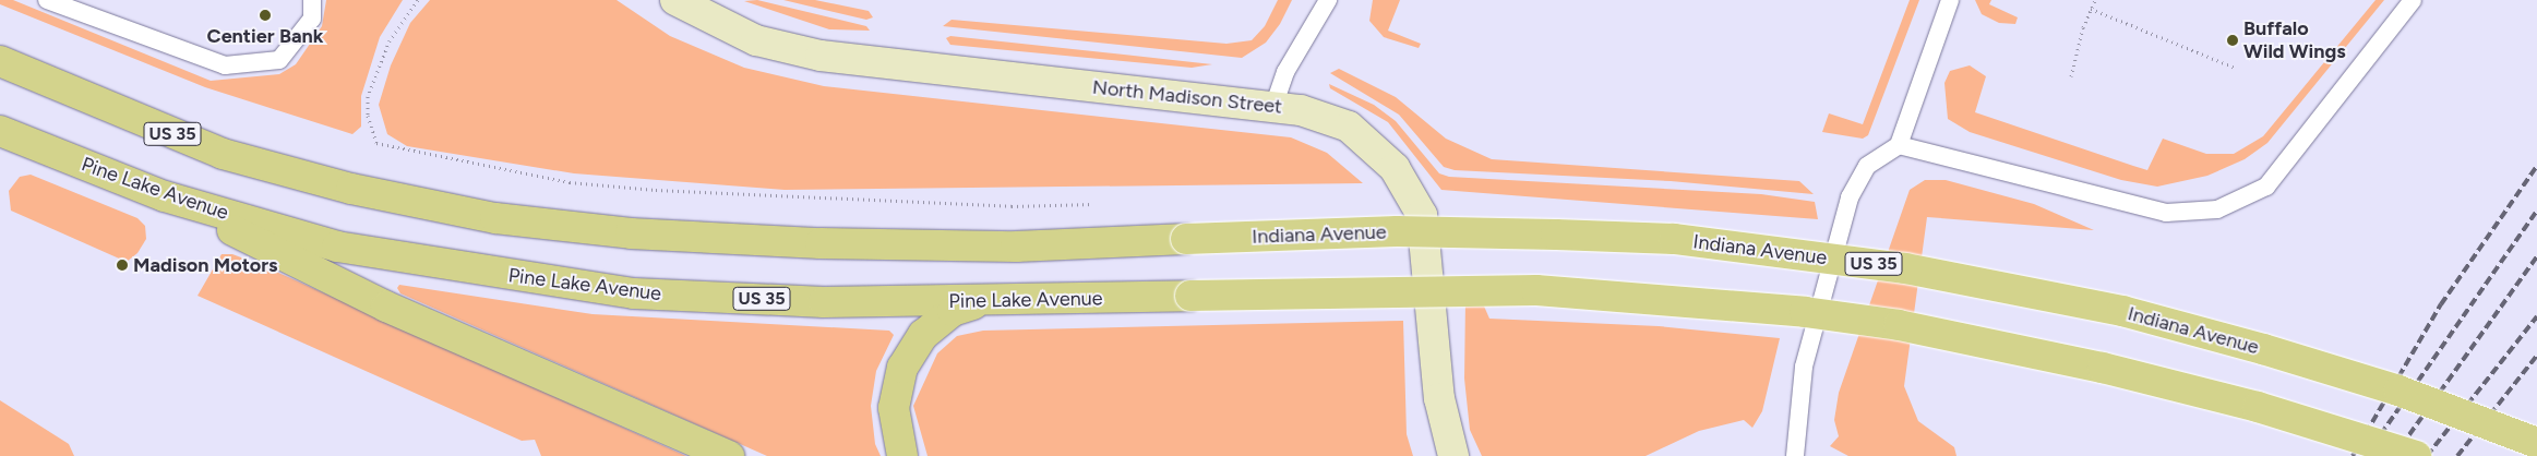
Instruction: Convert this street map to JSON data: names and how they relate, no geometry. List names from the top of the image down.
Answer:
{
  "streets": {
    "main road": ["US 35", "Pine Lake Avenue", "Indiana Avenue"],
    "street": ["North Madison Street"]
  },
  "places": ["Centier Bank", "Buffalo Wild Wings", "Madison Motors"]
}
